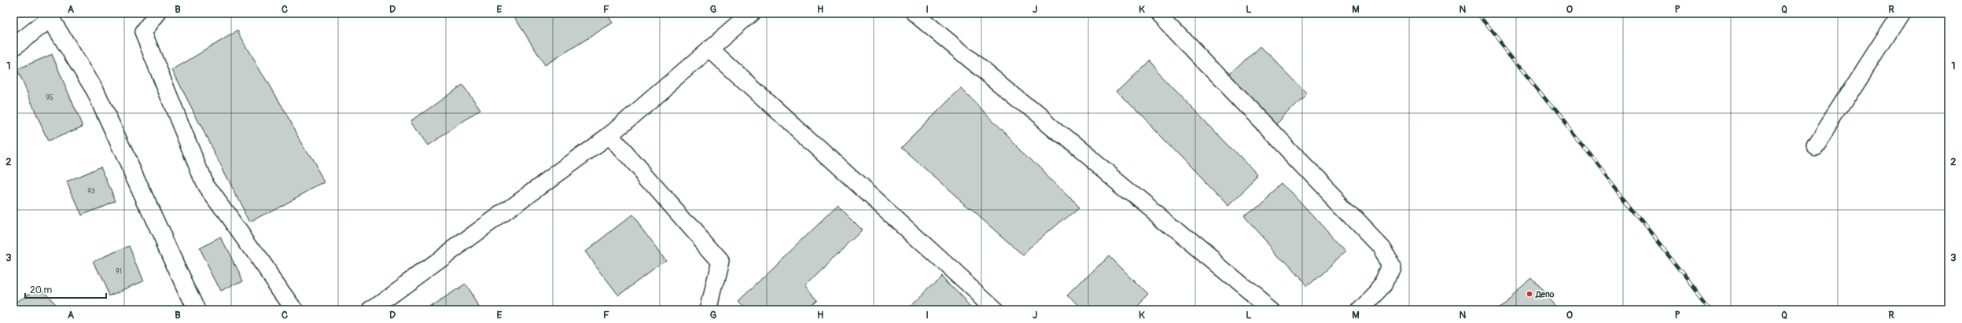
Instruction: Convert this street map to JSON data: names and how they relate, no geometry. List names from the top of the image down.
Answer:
{
  "places": ["Депо"],
  "house_numbers": ["95", "93", "91"],
  "scale_bar": "20 m",
  "grid": {
    "columns": [
      "A",
      "B",
      "C",
      "D",
      "E",
      "F",
      "G",
      "H",
      "I",
      "J",
      "K",
      "L",
      "M",
      "N",
      "O",
      "P",
      "Q",
      "R"
    ],
    "rows": ["1", "2", "3"]
  }
}
